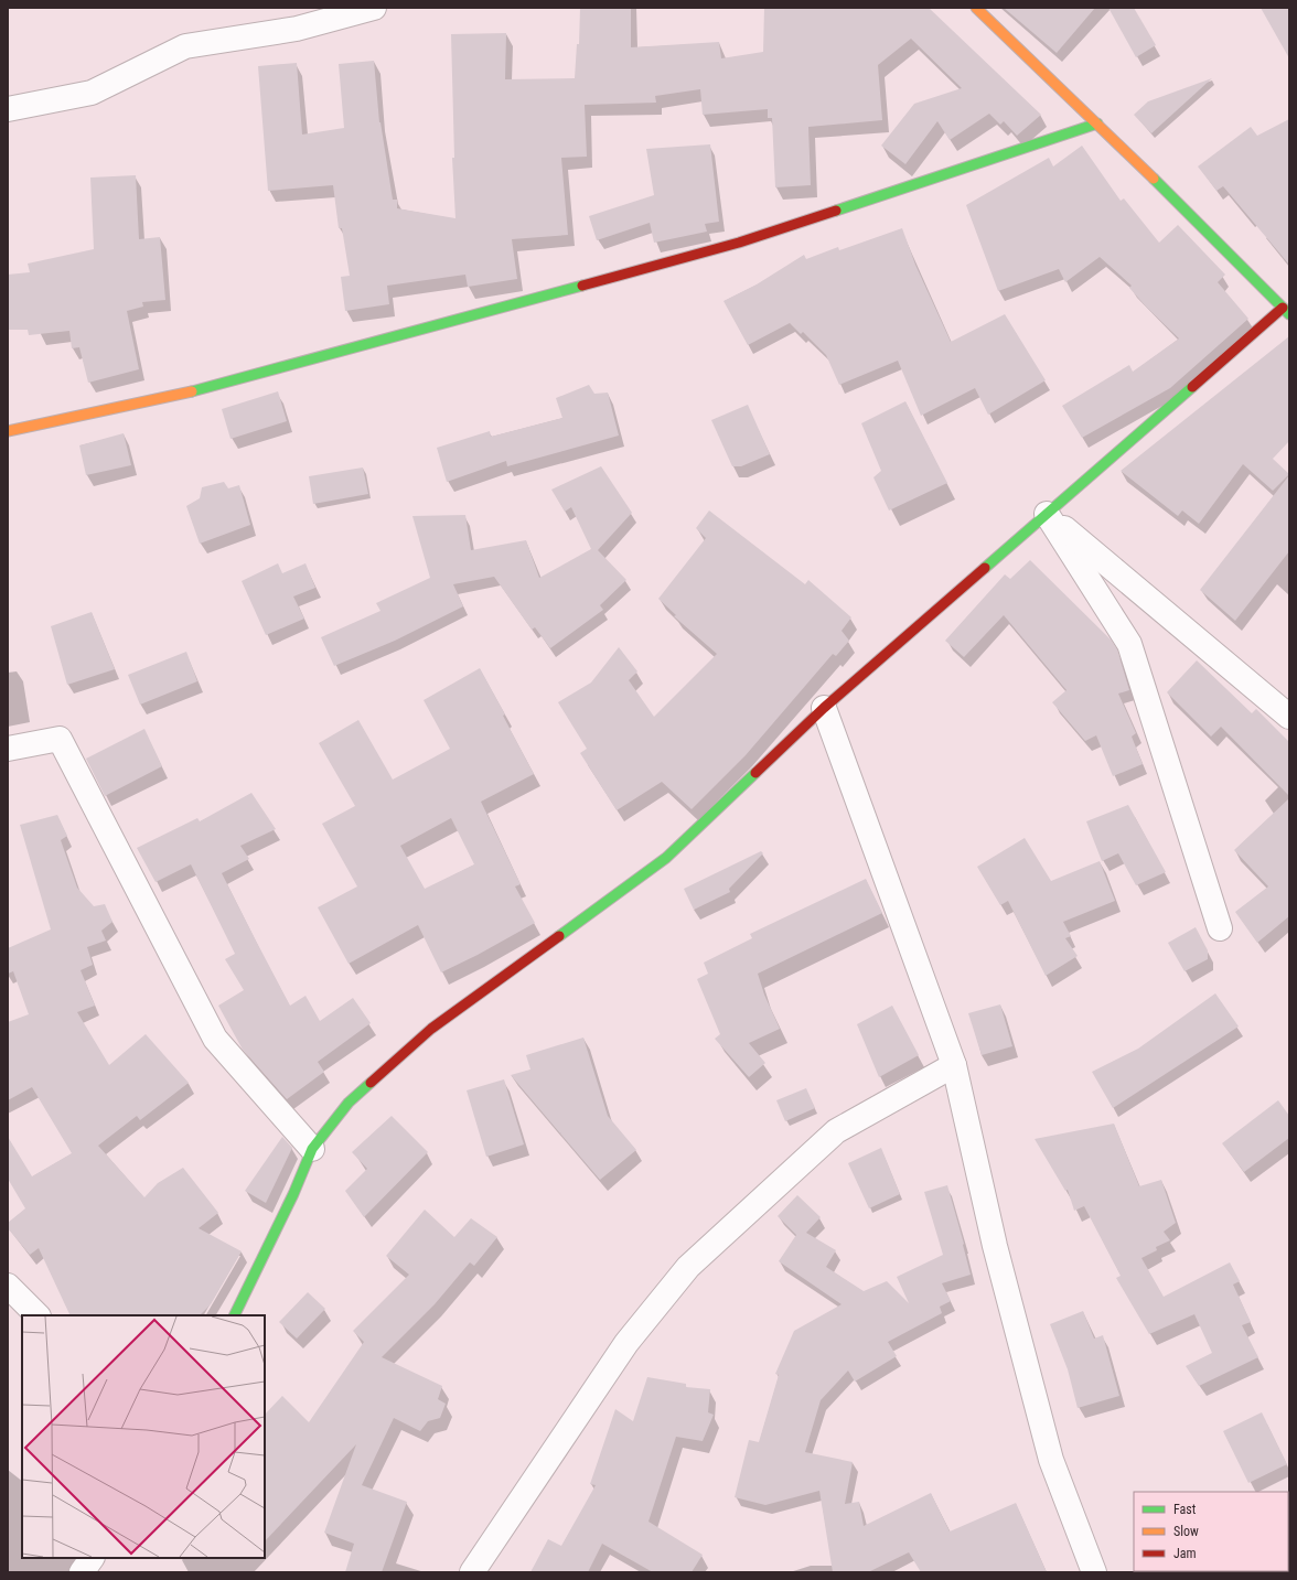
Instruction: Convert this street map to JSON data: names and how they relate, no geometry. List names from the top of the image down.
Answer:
{
  "legend": ["Fast", "Slow", "Jam"]
}
